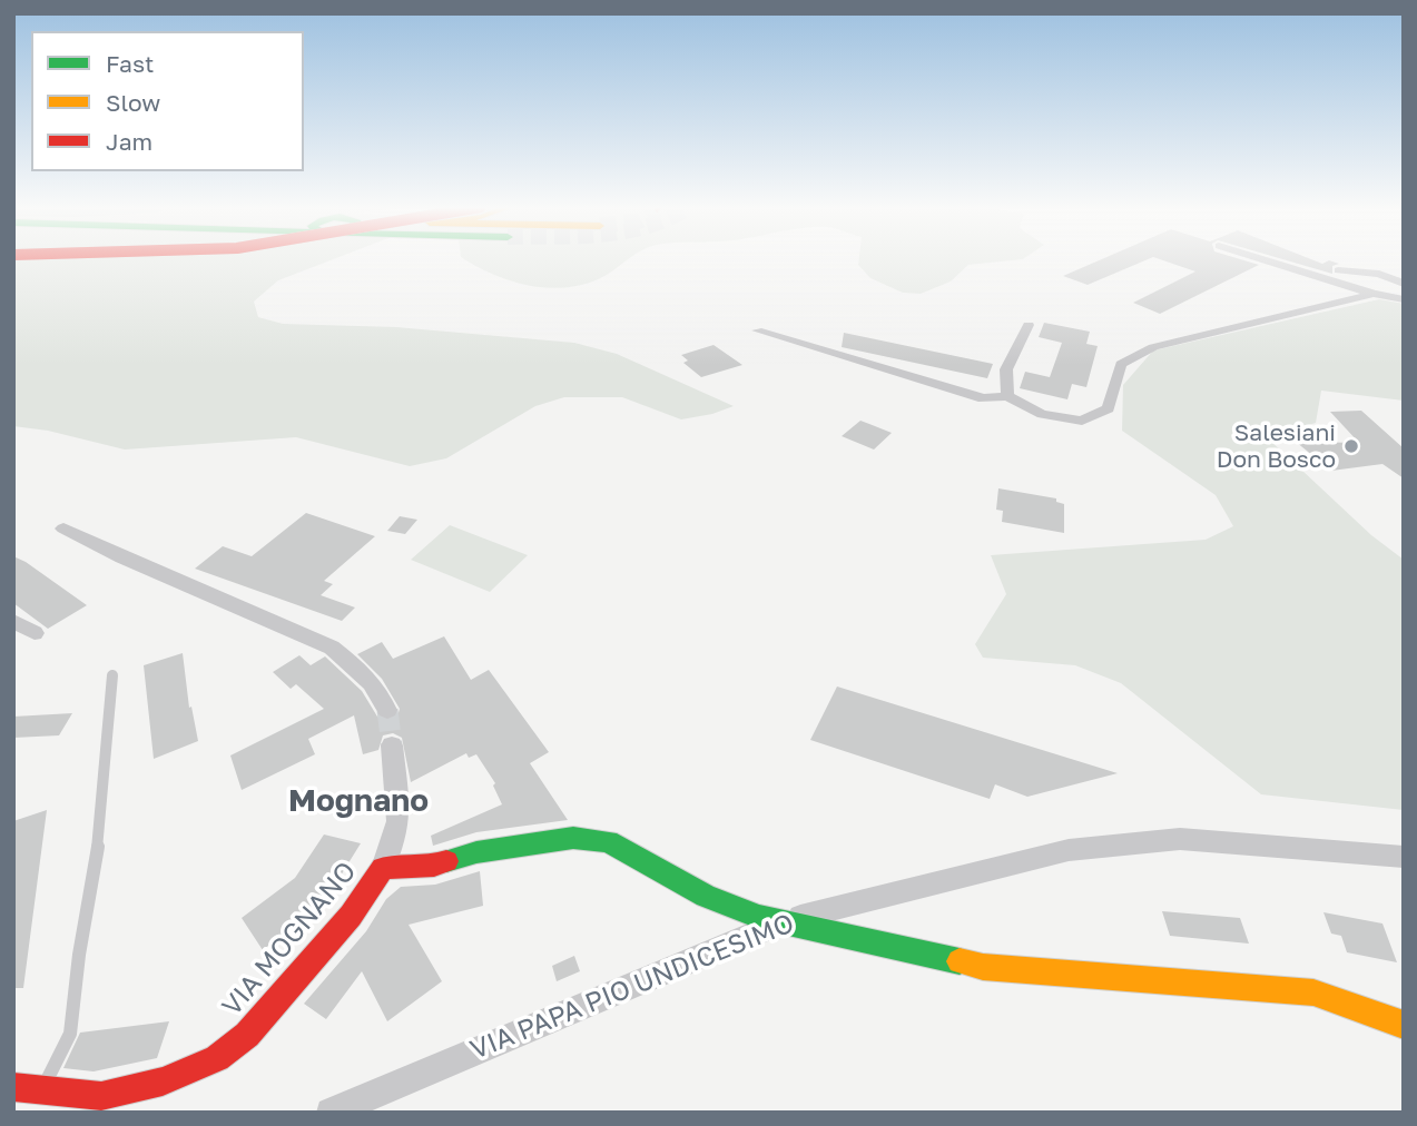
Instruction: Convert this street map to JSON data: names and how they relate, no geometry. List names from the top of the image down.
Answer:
{
  "streets": {
    "street": ["VIA MOGNANO", "VIA PAPA PIO UNDICESIMO"]
  },
  "crossings": [
    ["VIA MOGNANO", "VIA PAPA PIO UNDICESIMO"]
  ],
  "districts": ["Mognano"],
  "places": ["Salesiani Don Bosco"],
  "legend": ["Fast", "Slow", "Jam"]
}
